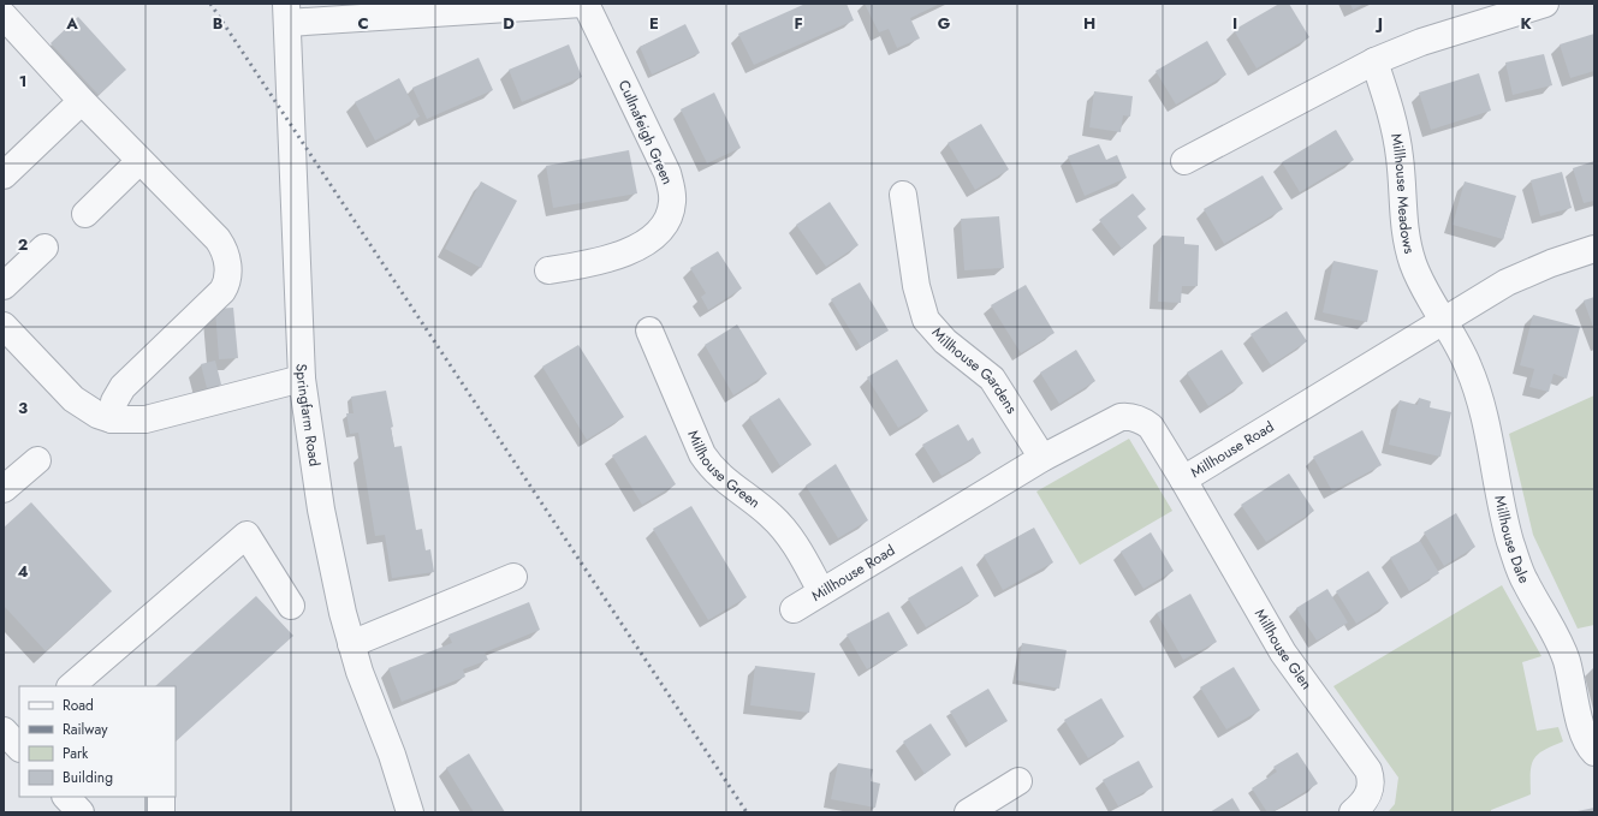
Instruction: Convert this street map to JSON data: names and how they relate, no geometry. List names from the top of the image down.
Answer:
{
  "streets": {
    "street": [
      "Cullnafeigh Green",
      "Millhouse Meadows",
      "Millhouse Gardens",
      "Springfarm Road",
      "Millhouse Road",
      "Millhouse Green",
      "Millhouse Dale",
      "Millhouse Glen"
    ]
  },
  "crossings": [
    ["Cullnafeigh Green", "Springfarm Road"],
    ["Millhouse Meadows", "Millhouse Road"],
    ["Millhouse Meadows", "Millhouse Dale"],
    ["Millhouse Gardens", "Millhouse Road"],
    ["Millhouse Road", "Millhouse Green"],
    ["Millhouse Road", "Millhouse Dale"],
    ["Millhouse Road", "Millhouse Glen"]
  ],
  "legend": [
    "Road",
    "Railway",
    "Park",
    "Building"
  ],
  "grid": {
    "columns": [
      "A",
      "B",
      "C",
      "D",
      "E",
      "F",
      "G",
      "H",
      "I",
      "J",
      "K"
    ],
    "rows": [
      "1",
      "2",
      "3",
      "4"
    ]
  }
}
